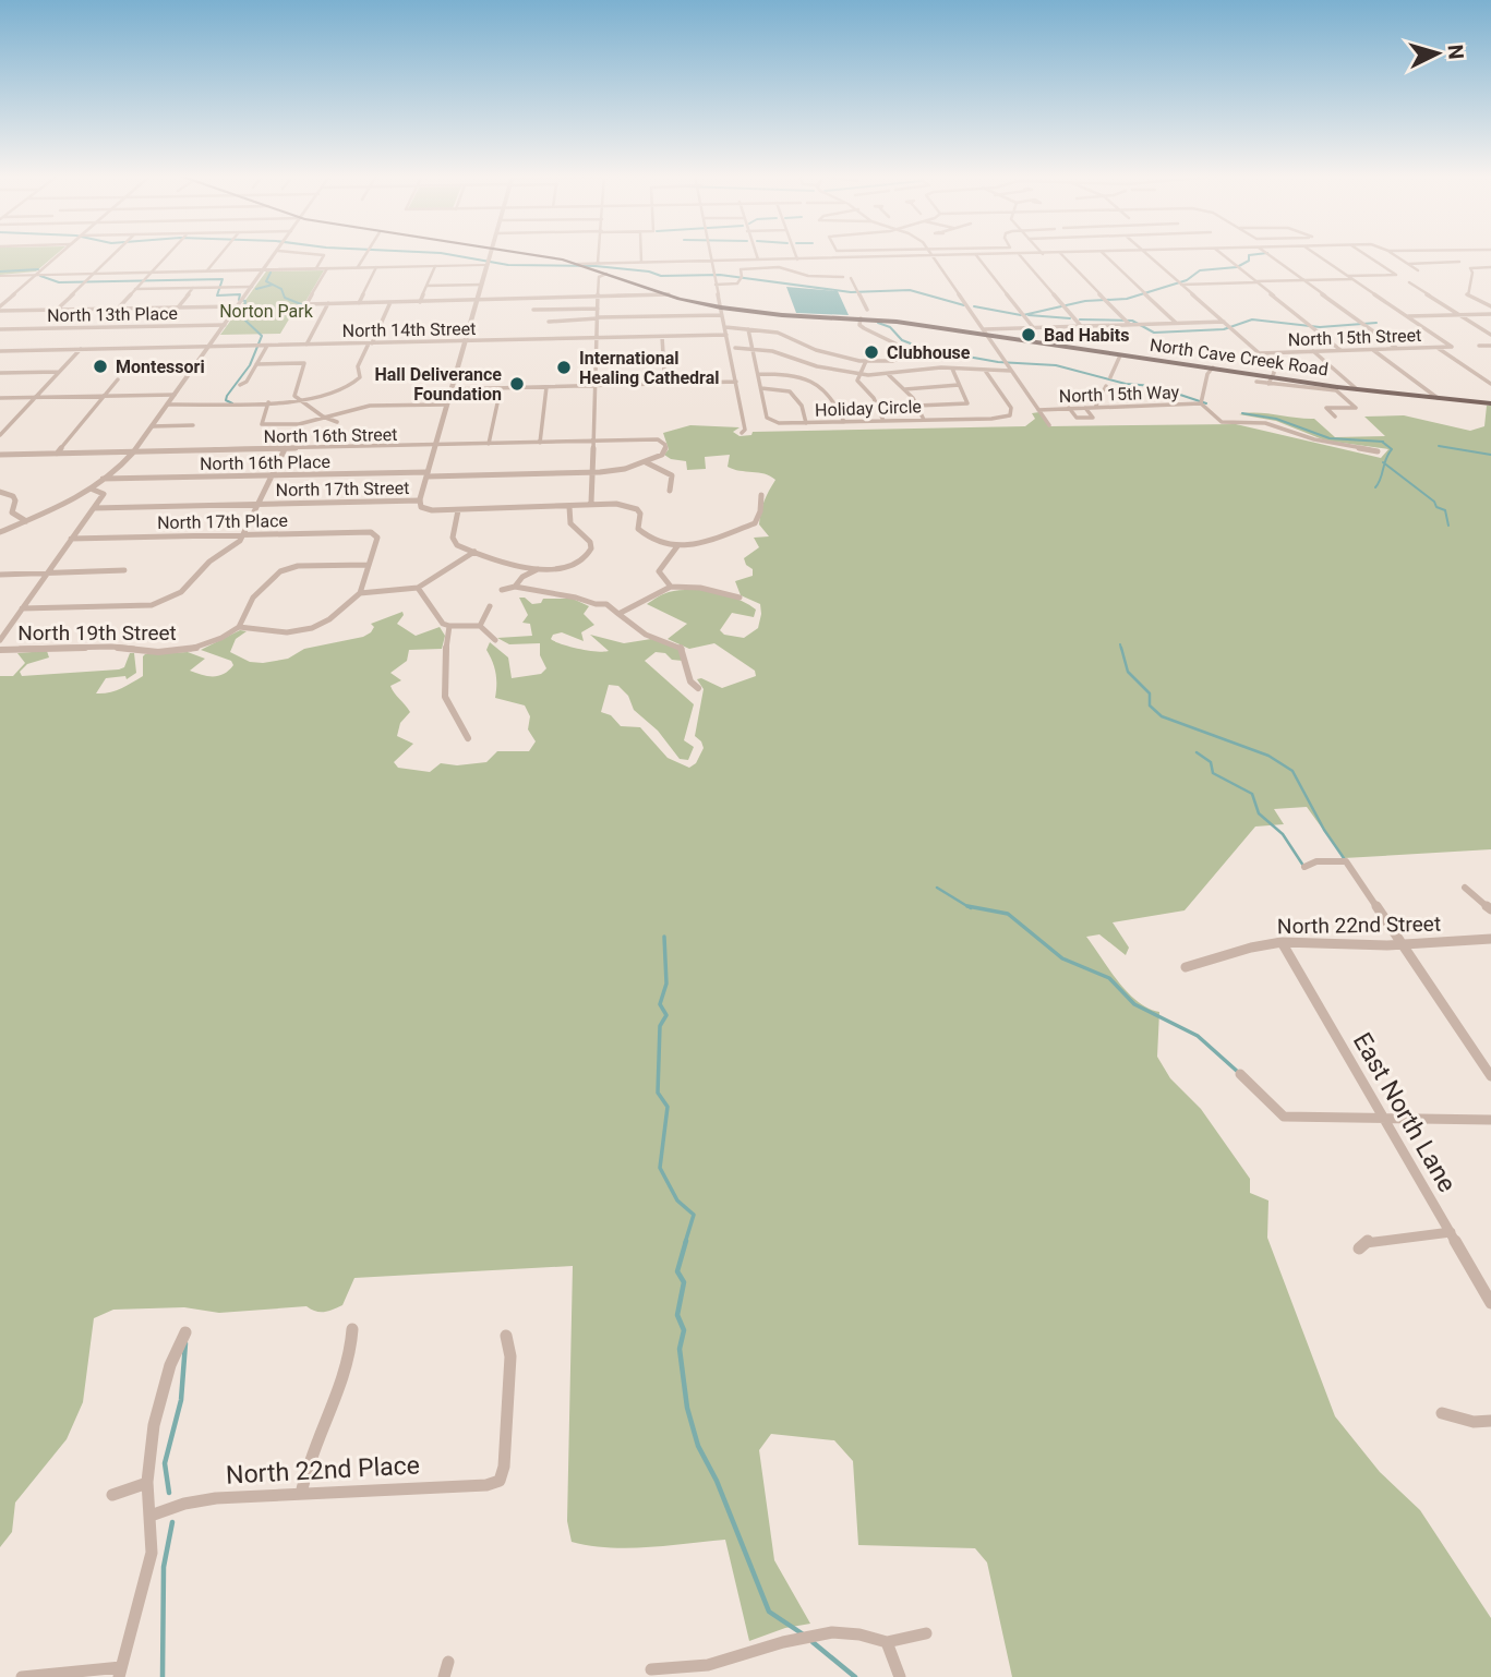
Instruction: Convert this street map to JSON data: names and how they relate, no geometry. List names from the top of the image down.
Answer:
{
  "streets": {
    "main road": ["North Cave Creek Road"],
    "street": [
      "North 13th Place",
      "North 14th Street",
      "North 15th Street",
      "North 15th Way",
      "Holiday Circle",
      "North 16th Street",
      "North 16th Place",
      "North 17th Street",
      "North 17th Place",
      "North 19th Street",
      "North 22nd Street",
      "East North Lane",
      "North 22nd Place"
    ]
  },
  "crossings": [
    ["North 16th Street", "North 16th Place"],
    ["North 22nd Street", "East North Lane"]
  ],
  "parks": ["Norton Park"],
  "places": [
    "Bad Habits",
    "Clubhouse",
    "Montessori",
    "International Healing Cathedral",
    "Hall Deliverance Foundation"
  ],
  "north": "right"
}
